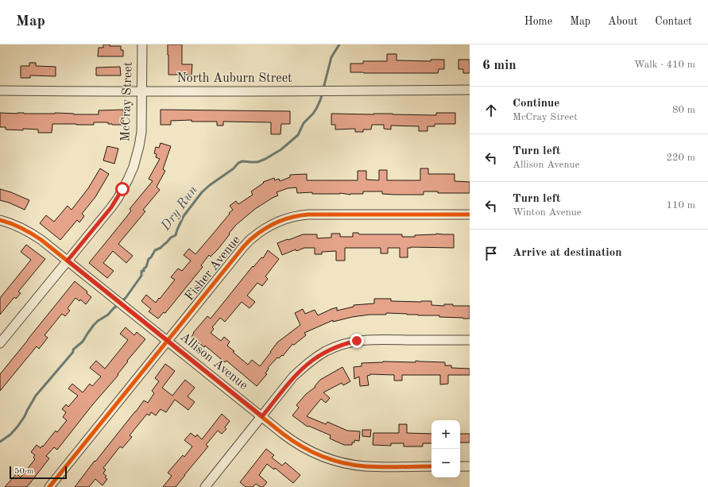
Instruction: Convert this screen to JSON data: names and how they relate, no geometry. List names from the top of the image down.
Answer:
{
  "streets": {
    "street": [
      "North Auburn Street",
      "McCray Street",
      "Fisher Avenue",
      "Allison Avenue"
    ]
  },
  "crossings": [
    ["North Auburn Street", "McCray Street"],
    ["McCray Street", "Allison Avenue"],
    ["Fisher Avenue", "Allison Avenue"]
  ],
  "water": ["Dry Run"],
  "scale_bar": "50 m",
  "page": {
    "header": "Map",
    "nav": [
      "Home",
      "Map",
      "About",
      "Contact"
    ],
    "heading": ["6 min", "Walk · 410 m"],
    "list": [
      ["Continue", "McCray Street", "80 m"],
      ["Turn left", "Allison Avenue", "220 m"],
      ["Turn left", "Winton Avenue", "110 m"],
      "Arrive at destination"
    ],
    "map_buttons": ["+", "−"],
    "scale": "50 m"
  }
}
